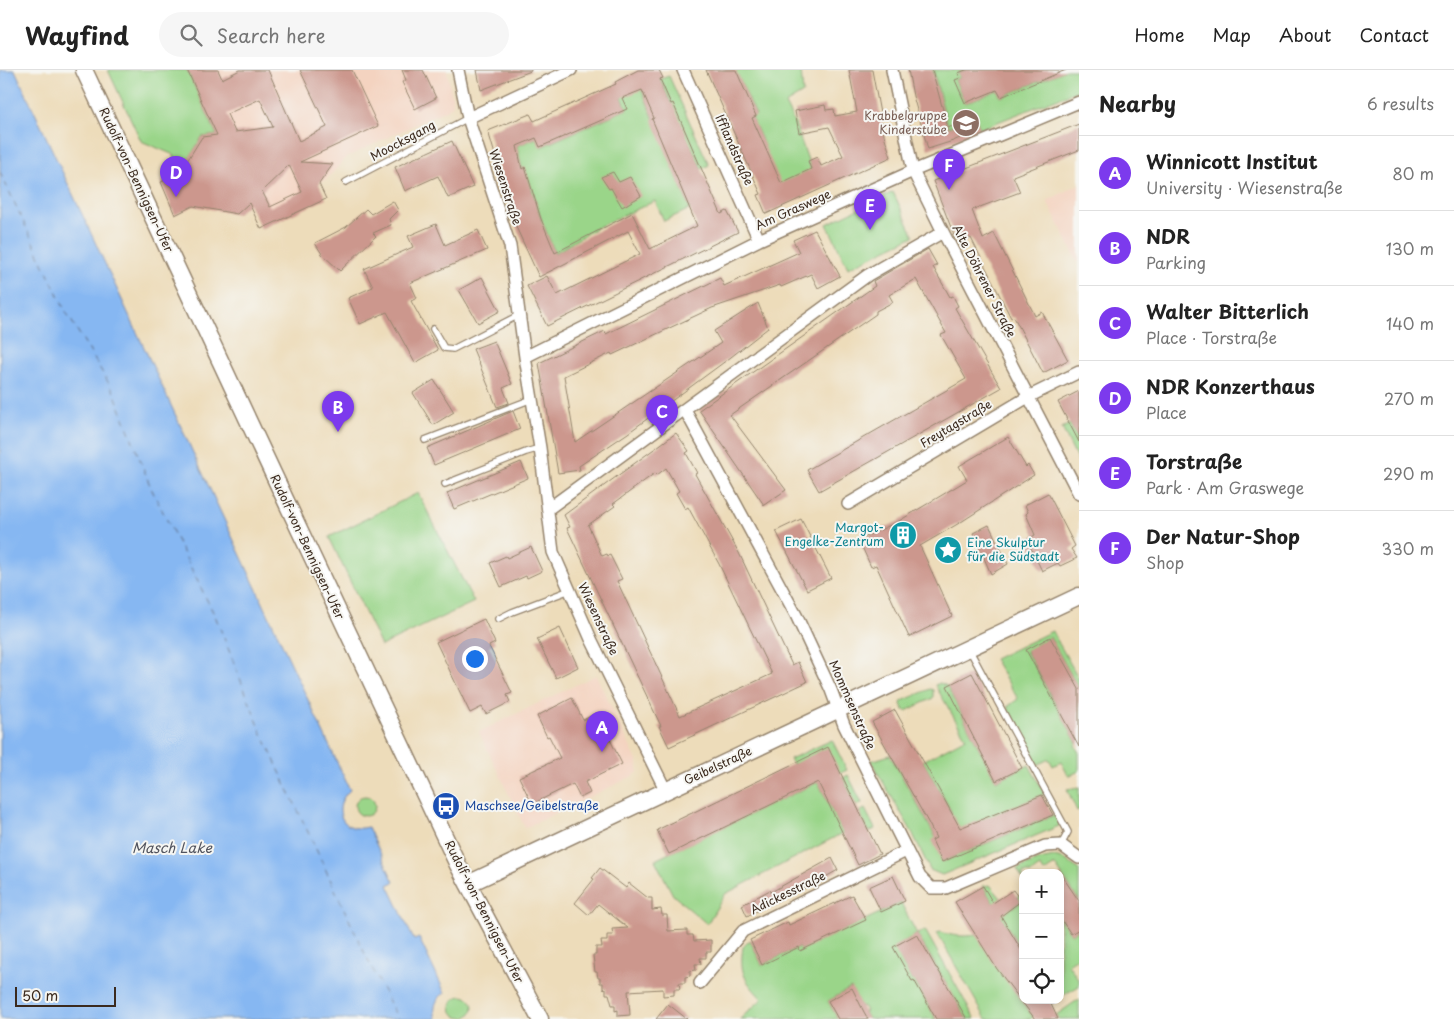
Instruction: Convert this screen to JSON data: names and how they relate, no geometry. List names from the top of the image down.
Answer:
{
  "streets": {
    "street": [
      "Ifflandstraße",
      "Rudolf-von-Bennigsen-Ufer",
      "Wiesenstraße",
      "Am Graswege",
      "Alte Döhrener Straße",
      "Freytagstraße",
      "Mommsenstraße",
      "Geibelstraße",
      "Adickesstraße"
    ],
    "lane": ["Moocksgang"]
  },
  "crossings": [
    ["Moocksgang", "Wiesenstraße"],
    ["Ifflandstraße", "Am Graswege"],
    ["Rudolf-von-Bennigsen-Ufer", "Geibelstraße"],
    ["Wiesenstraße", "Am Graswege"],
    ["Wiesenstraße", "Geibelstraße"],
    ["Am Graswege", "Alte Döhrener Straße"],
    ["Alte Döhrener Straße", "Freytagstraße"],
    ["Mommsenstraße", "Geibelstraße"],
    ["Mommsenstraße", "Adickesstraße"]
  ],
  "water": ["Masch Lake"],
  "places": {
    "school or university": ["Krabbelgruppe Kinderstube"],
    "building": ["Margot- Engelke-Zentrum"],
    "place": ["Eine Skulptur für die Südstadt"],
    "bus stop": ["Maschsee/Geibelstraße"]
  },
  "scale_bar": "50 m",
  "page": {
    "header": "Wayfind",
    "search": "Search here",
    "nav": [
      "Home",
      "Map",
      "About",
      "Contact"
    ],
    "heading": ["Nearby", "6 results"],
    "list": [
      {
        "mark": "A",
        "name": "Winnicott Institut",
        "note": "University · Wiesenstraße",
        "value": "80 m"
      },
      {
        "mark": "B",
        "name": "NDR",
        "note": "Parking",
        "value": "130 m"
      },
      {
        "mark": "C",
        "name": "Walter Bitterlich",
        "note": "Place · Torstraße",
        "value": "140 m"
      },
      {
        "mark": "D",
        "name": "NDR Konzerthaus",
        "note": "Place",
        "value": "270 m"
      },
      {
        "mark": "E",
        "name": "Torstraße",
        "note": "Park · Am Graswege",
        "value": "290 m"
      },
      {
        "mark": "F",
        "name": "Der Natur-Shop",
        "note": "Shop",
        "value": "330 m"
      }
    ],
    "pins": [
      "F",
      "D",
      "E",
      "B",
      "C",
      "A"
    ],
    "map_buttons": ["+", "−"],
    "scale": "50 m"
  }
}
